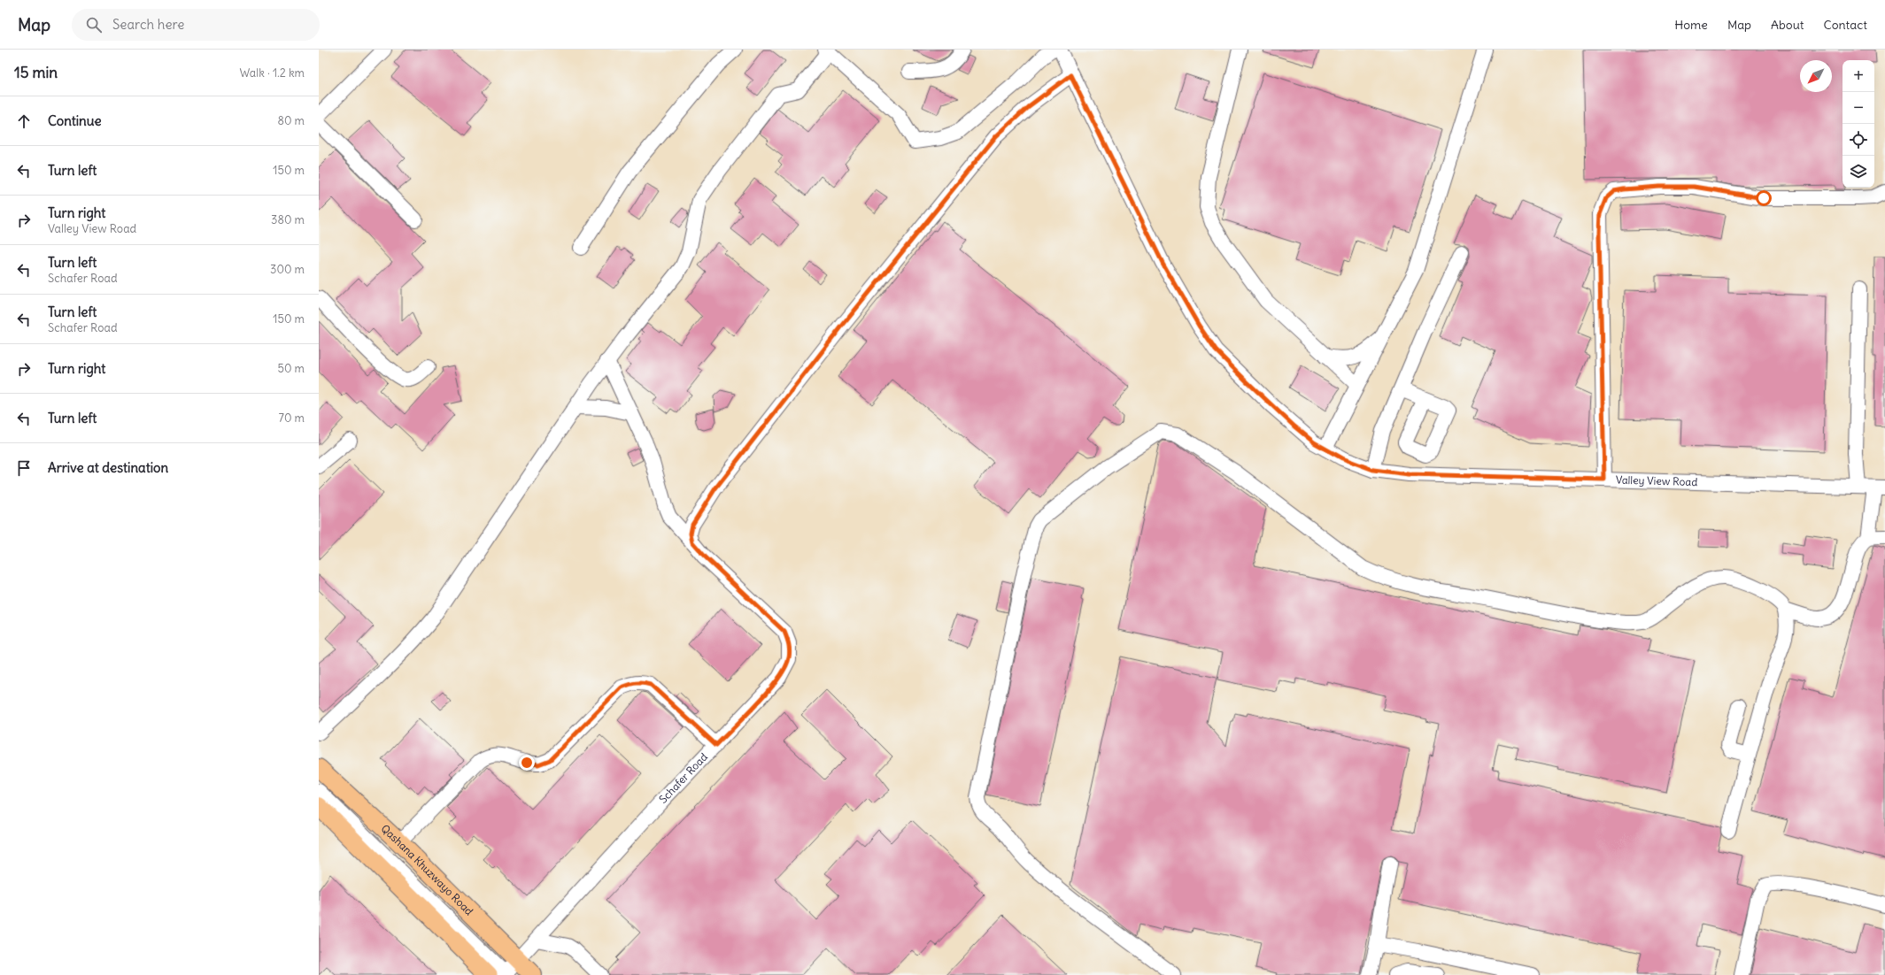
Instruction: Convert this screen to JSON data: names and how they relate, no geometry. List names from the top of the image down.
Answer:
{
  "streets": {
    "main road": ["Qashana Khuzwayo Road"],
    "street": ["Valley View Road", "Schafer Road"]
  },
  "crossings": [
    ["Schafer Road", "Qashana Khuzwayo Road"]
  ],
  "north": "bottom left",
  "page": {
    "header": "Map",
    "search": "Search here",
    "nav": [
      "Home",
      "Map",
      "About",
      "Contact"
    ],
    "heading": ["15 min", "Walk · 1.2 km"],
    "map_buttons": ["+", "−"],
    "list": [
      ["Continue", "80 m"],
      ["Turn left", "150 m"],
      ["Turn right", "Valley View Road", "380 m"],
      ["Turn left", "Schafer Road", "300 m"],
      ["Turn left", "Schafer Road", "150 m"],
      ["Turn right", "50 m"],
      ["Turn left", "70 m"],
      "Arrive at destination"
    ]
  }
}
